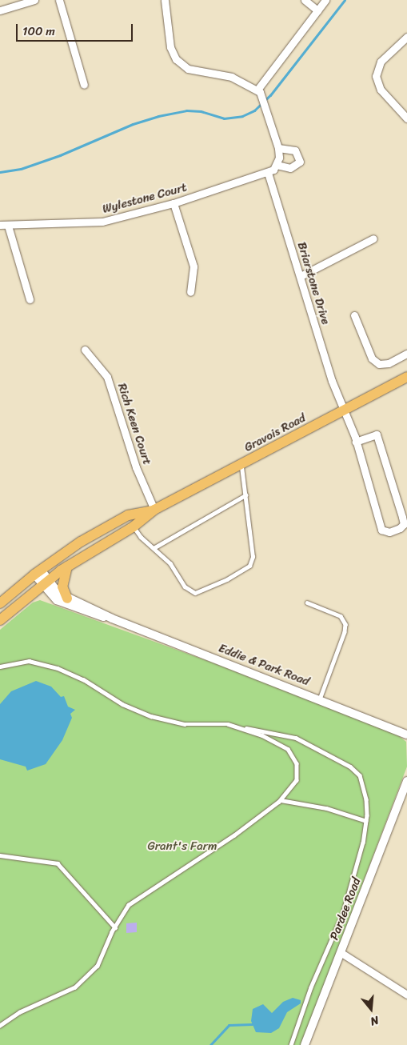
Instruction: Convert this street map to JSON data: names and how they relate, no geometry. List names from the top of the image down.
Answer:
{
  "streets": {
    "main road": ["Gravois Road"],
    "street": [
      "Wylestone Court",
      "Briarstone Drive",
      "Rich Keen Court",
      "Eddie & Park Road",
      "Pardee Road"
    ]
  },
  "crossings": [
    ["Wylestone Court", "Briarstone Drive"],
    ["Briarstone Drive", "Gravois Road"],
    ["Rich Keen Court", "Gravois Road"],
    ["Gravois Road", "Eddie & Park Road"]
  ],
  "parks": ["Grant's Farm"],
  "scale_bar": "100 m",
  "north": "bottom"
}
